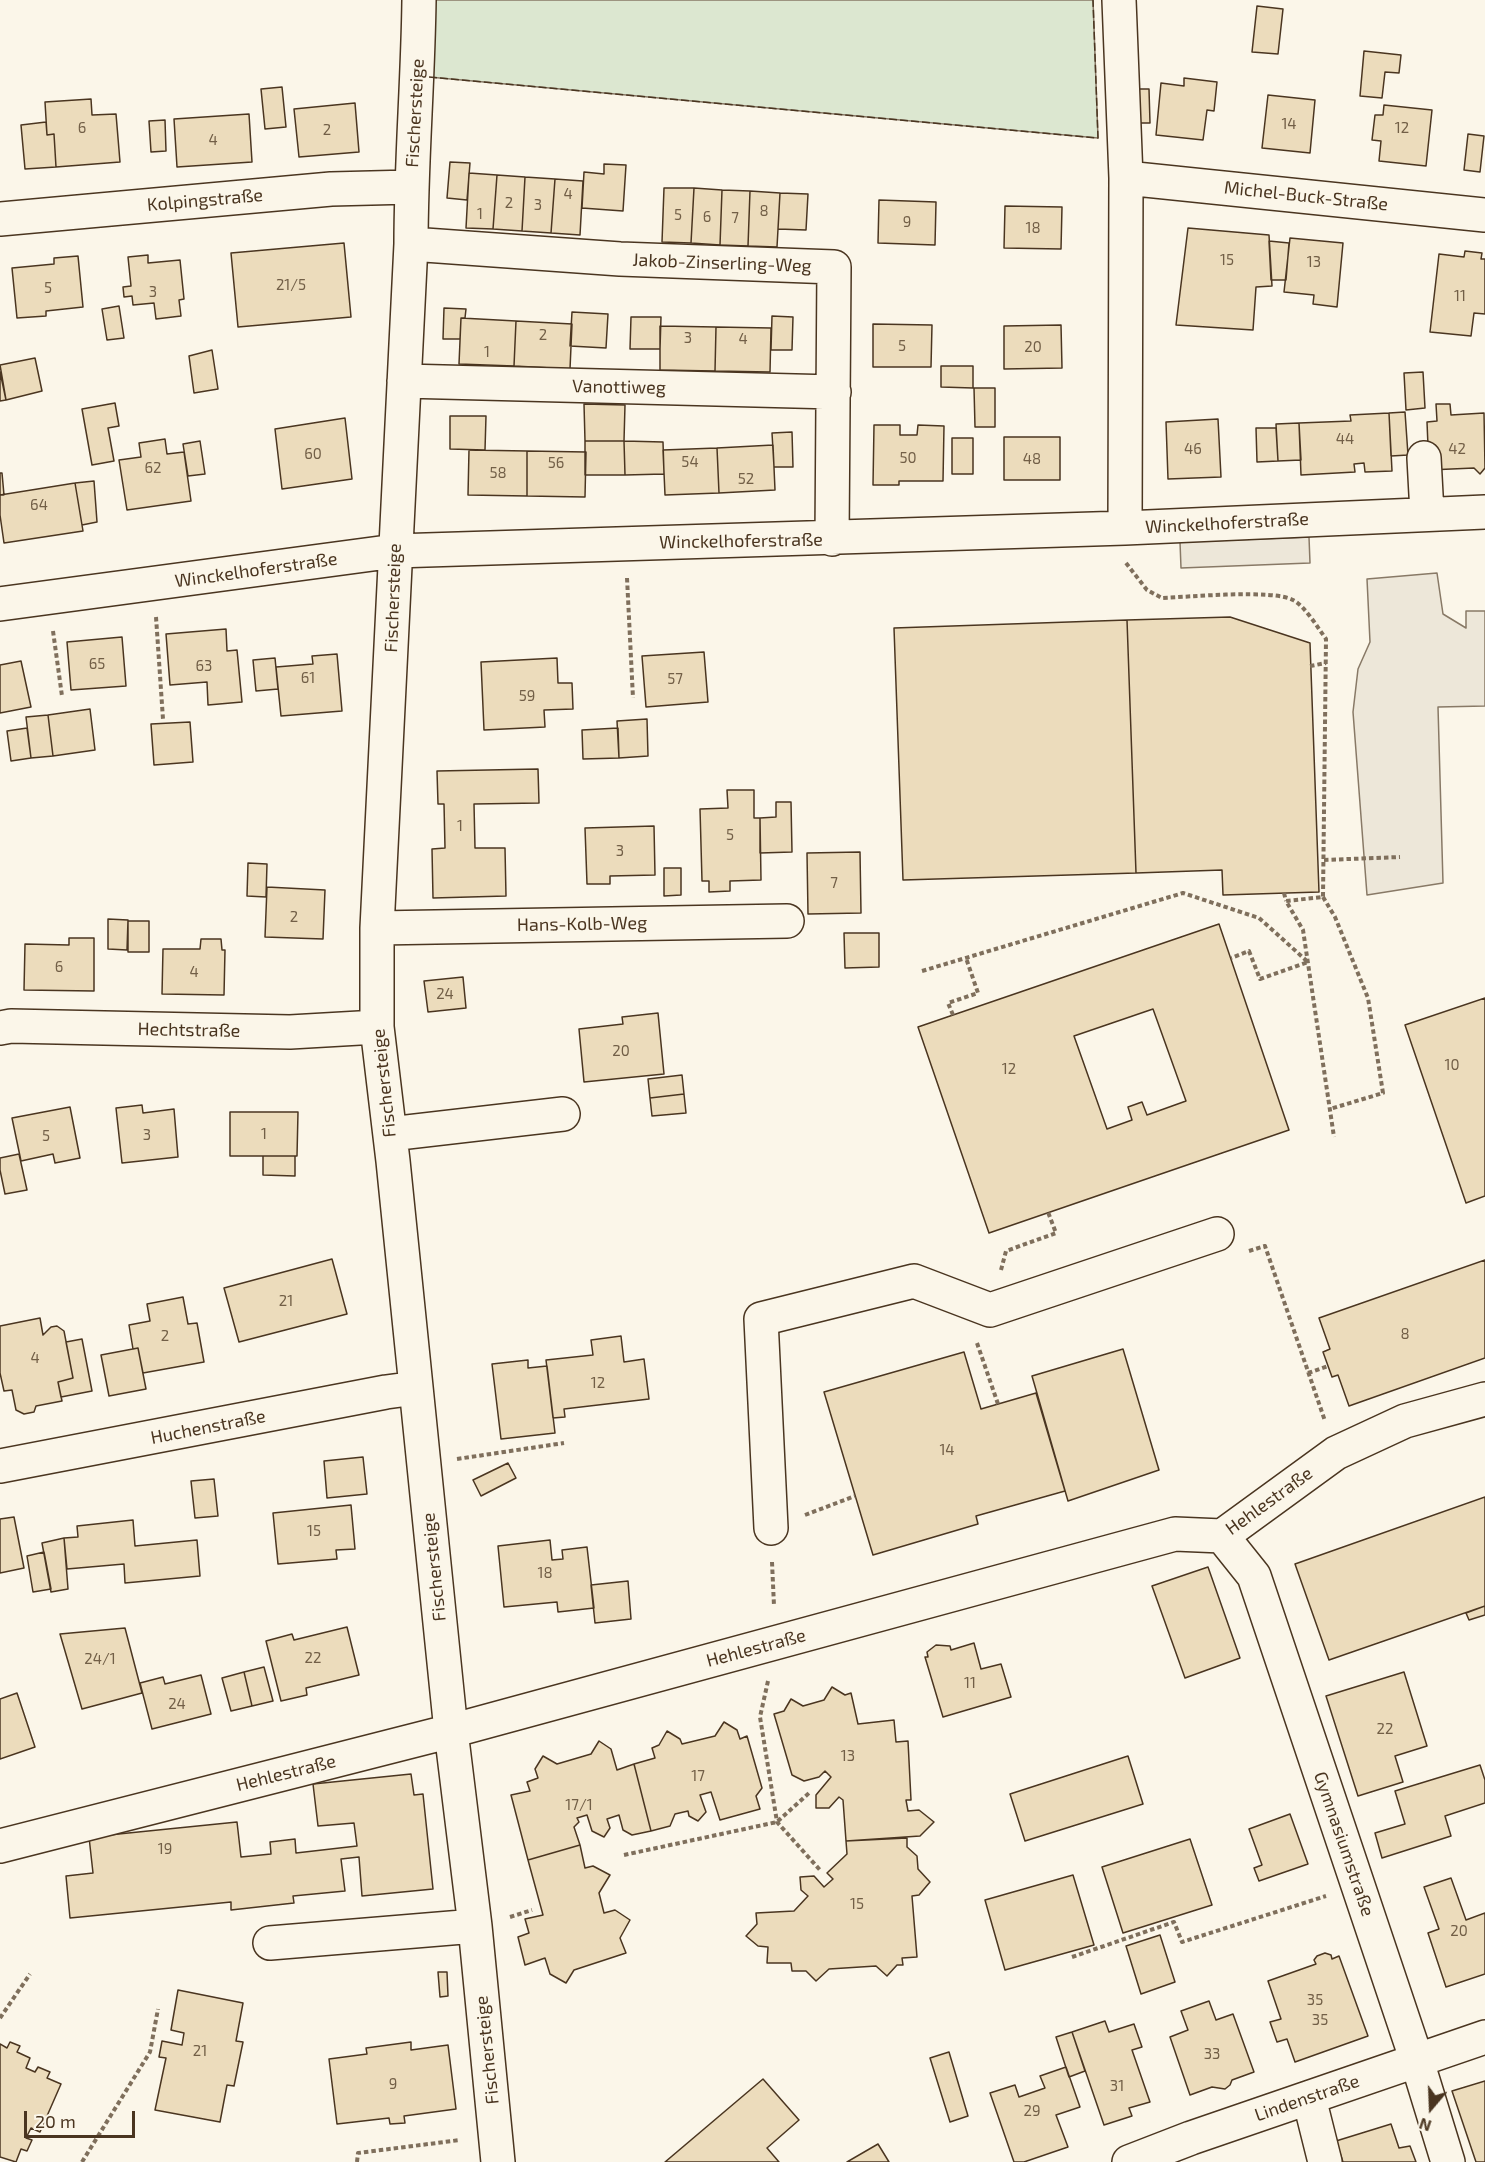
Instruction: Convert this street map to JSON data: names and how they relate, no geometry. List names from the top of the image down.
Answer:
{
  "streets": {
    "street": [
      "Fischersteige",
      "Michel-Buck-Straße",
      "Kolpingstraße",
      "Jakob-Zinserling-Weg",
      "Vanottiweg",
      "Winckelhoferstraße",
      "Hans-Kolb-Weg",
      "Hechtstraße",
      "Huchenstraße",
      "Hehlestraße",
      "Gymnasiumstraße",
      "Lindenstraße"
    ]
  },
  "crossings": [
    ["Fischersteige", "Kolpingstraße"],
    ["Fischersteige", "Jakob-Zinserling-Weg"],
    ["Fischersteige", "Vanottiweg"],
    ["Fischersteige", "Winckelhoferstraße"],
    ["Fischersteige", "Hans-Kolb-Weg"],
    ["Fischersteige", "Hechtstraße"],
    ["Fischersteige", "Huchenstraße"],
    ["Fischersteige", "Hehlestraße"],
    ["Jakob-Zinserling-Weg", "Vanottiweg"],
    ["Jakob-Zinserling-Weg", "Winckelhoferstraße"],
    ["Hehlestraße", "Gymnasiumstraße"],
    ["Gymnasiumstraße", "Lindenstraße"]
  ],
  "house_numbers": [
    "14",
    "6",
    "12",
    "2",
    "4",
    "4",
    "2",
    "3",
    "8",
    "1",
    "5",
    "6",
    "7",
    "9",
    "18",
    "15",
    "13",
    "21/5",
    "5",
    "3",
    "11",
    "2",
    "3",
    "4",
    "5",
    "20",
    "1",
    "44",
    "46",
    "42",
    "60",
    "50",
    "48",
    "54",
    "56",
    "62",
    "58",
    "52",
    "64",
    "65",
    "63",
    "61",
    "57",
    "59",
    "1",
    "5",
    "3",
    "7",
    "2",
    "6",
    "4",
    "24",
    "20",
    "10",
    "12",
    "1",
    "3",
    "5",
    "21",
    "8",
    "2",
    "4",
    "12",
    "14",
    "15",
    "18",
    "22",
    "24/1",
    "11",
    "24",
    "22",
    "13",
    "17",
    "17/1",
    "19",
    "15",
    "20",
    "35",
    "35",
    "21",
    "33",
    "9",
    "31",
    "29"
  ],
  "scale_bar": "20 m",
  "north": "bottom"
}
